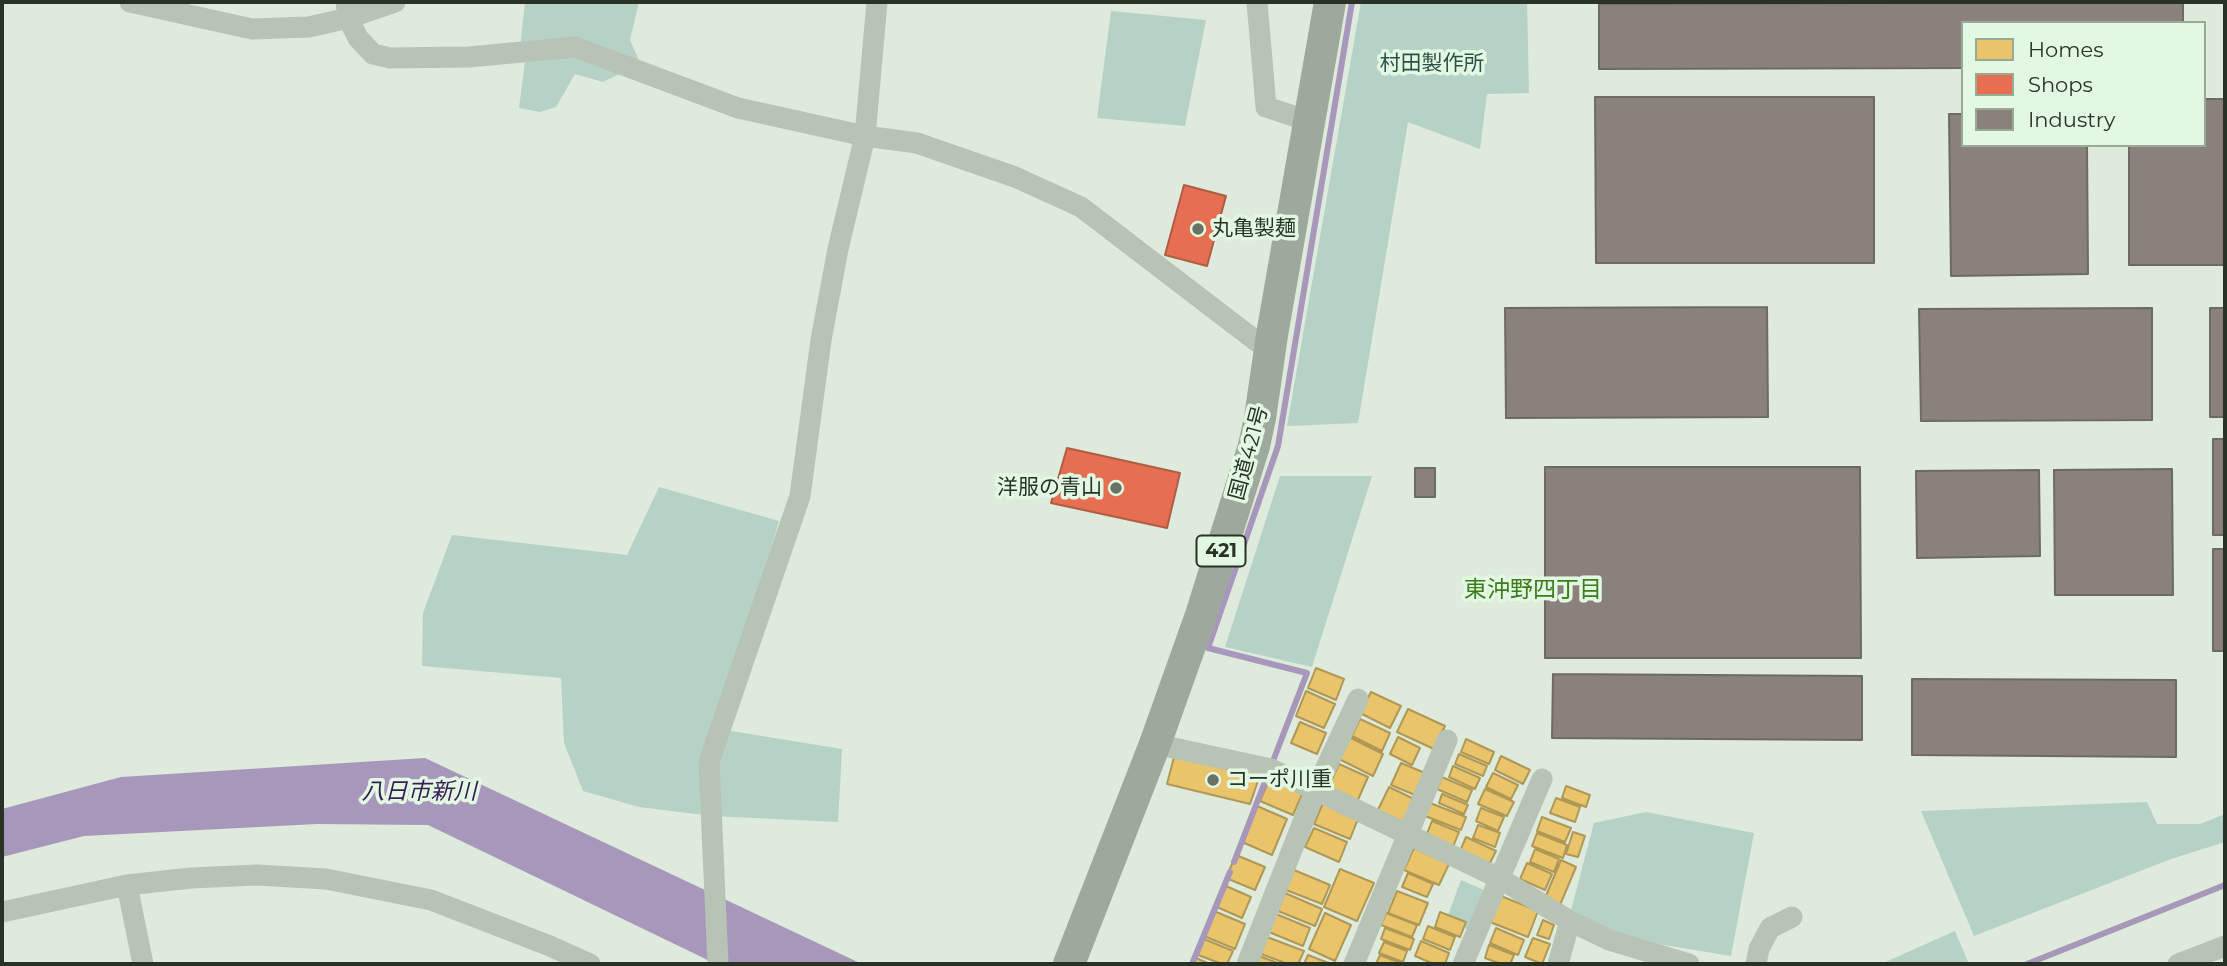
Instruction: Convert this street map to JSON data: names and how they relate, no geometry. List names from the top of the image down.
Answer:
{
  "streets": {
    "highway": ["国道421号", "421"]
  },
  "districts": ["東沖野四丁目"],
  "water": ["八日市新川"],
  "parks": ["村田製作所"],
  "places": ["丸亀製麺", "洋服の青山", "コーポ川重"],
  "legend": ["Homes", "Shops", "Industry"]
}
